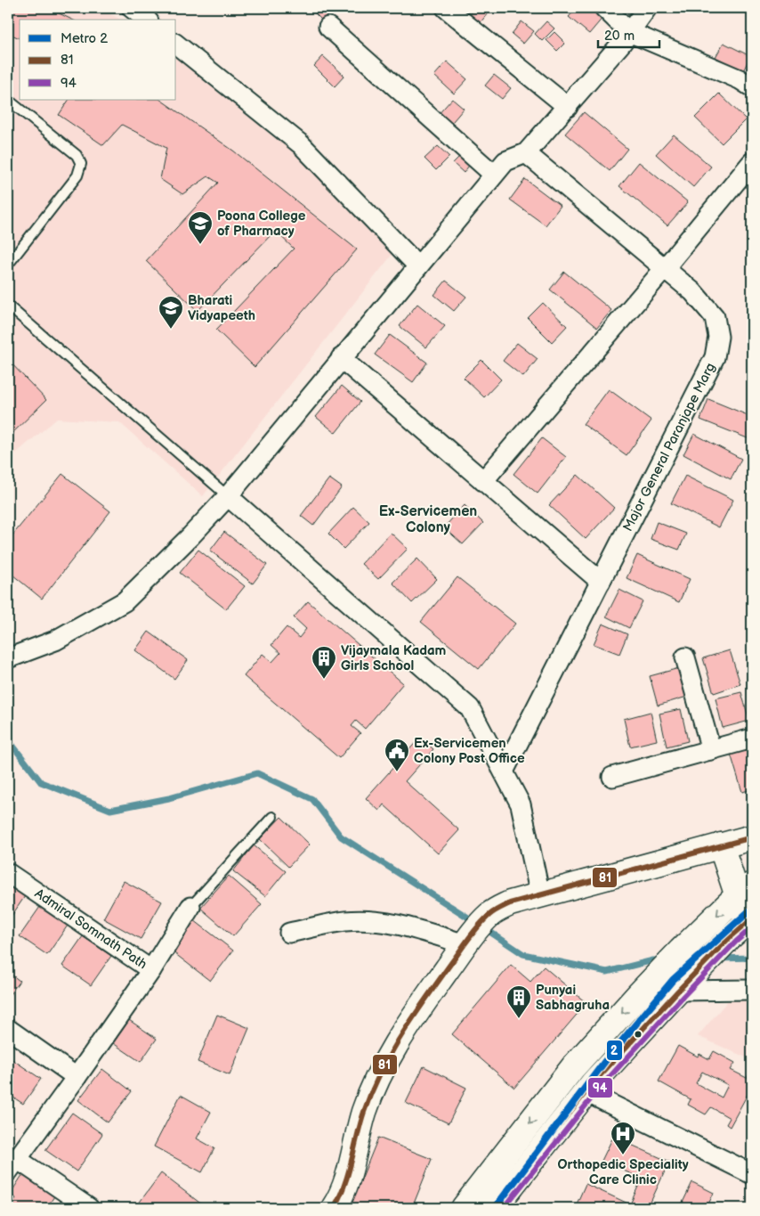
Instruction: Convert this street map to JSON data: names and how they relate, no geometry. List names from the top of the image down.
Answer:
{
  "streets": {
    "street": ["Major General Paranjape Marg", "Admiral Somnath Path"]
  },
  "districts": ["Ex-Servicemen Colony"],
  "places": {
    "school or university": ["Poona College of Pharmacy", "Bharati Vidyapeeth"],
    "building": ["Vijaymala Kadam Girls School", "Punyai Sabhagruha"],
    "public building": ["Ex-Servicemen Colony Post Office"],
    "hospital": ["Orthopedic Speciality Care Clinic"]
  },
  "lines": ["transit line 81", "metro line 2", "transit line 94"],
  "legend": ["Metro 2", "81", "94"],
  "scale_bar": "20 m"
}
